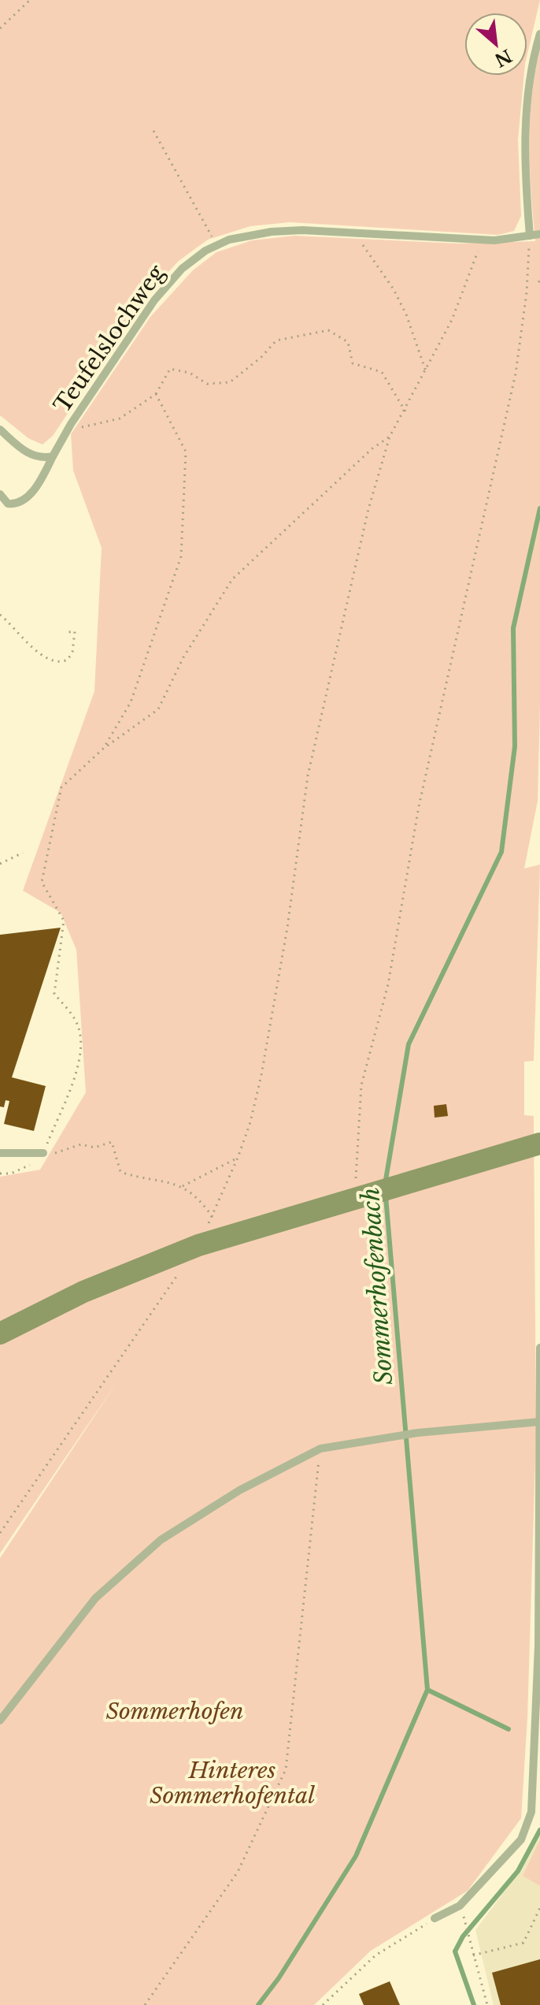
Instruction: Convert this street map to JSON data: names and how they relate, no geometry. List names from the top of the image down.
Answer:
{
  "streets": {
    "lane": ["Teufelslochweg"]
  },
  "water": ["Sommerhofenbach"],
  "parks": ["Sommerhofen", "Hinteres Sommerhofental"],
  "north": "bottom right"
}
